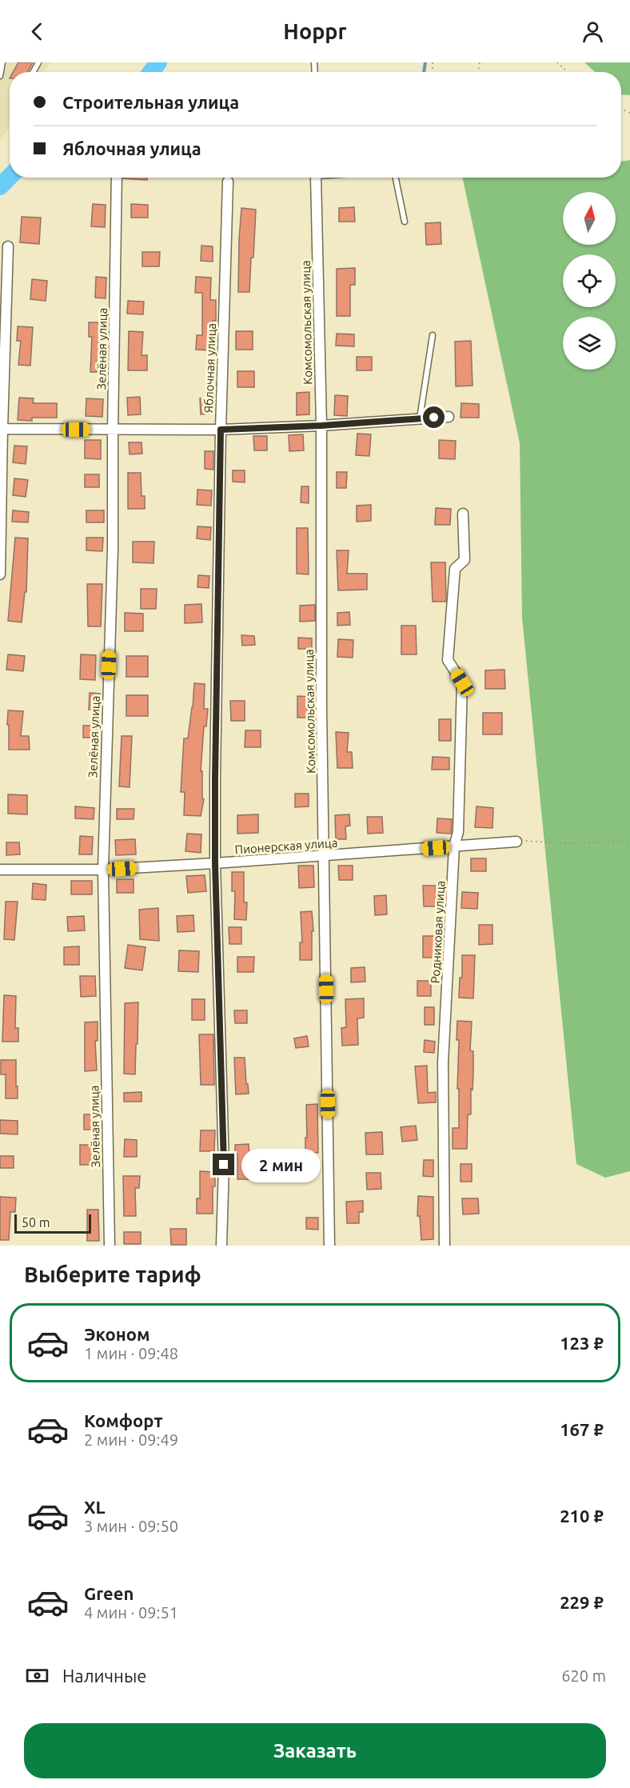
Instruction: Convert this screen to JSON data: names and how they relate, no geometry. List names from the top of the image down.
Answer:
{
  "streets": {
    "street": [
      "Комсомольская улица",
      "Зелёная улица",
      "Яблочная улица",
      "Пионерская улица",
      "Родниковая улица"
    ]
  },
  "crossings": [
    ["Комсомольская улица", "Пионерская улица"],
    ["Зелёная улица", "Пионерская улица"],
    ["Яблочная улица", "Пионерская улица"],
    ["Пионерская улица", "Родниковая улица"]
  ],
  "scale_bar": "50 m",
  "north": "top",
  "page": {
    "header": "Hoppr",
    "banner": ["Строительная улица", "Яблочная улица"],
    "bubble": "2 мин",
    "scale": "50 m",
    "heading": "Выберите тариф",
    "list": [
      {
        "name": "Эконом",
        "note": "1 мин · 09:48",
        "value": "123 ₽"
      },
      {
        "name": "Комфорт",
        "note": "2 мин · 09:49",
        "value": "167 ₽"
      },
      {
        "name": "XL",
        "note": "3 мин · 09:50",
        "value": "210 ₽"
      },
      {
        "name": "Green",
        "note": "4 мин · 09:51",
        "value": "229 ₽"
      }
    ],
    "pay": ["Наличные", "620 m"],
    "buttons": "Заказать"
  }
}
